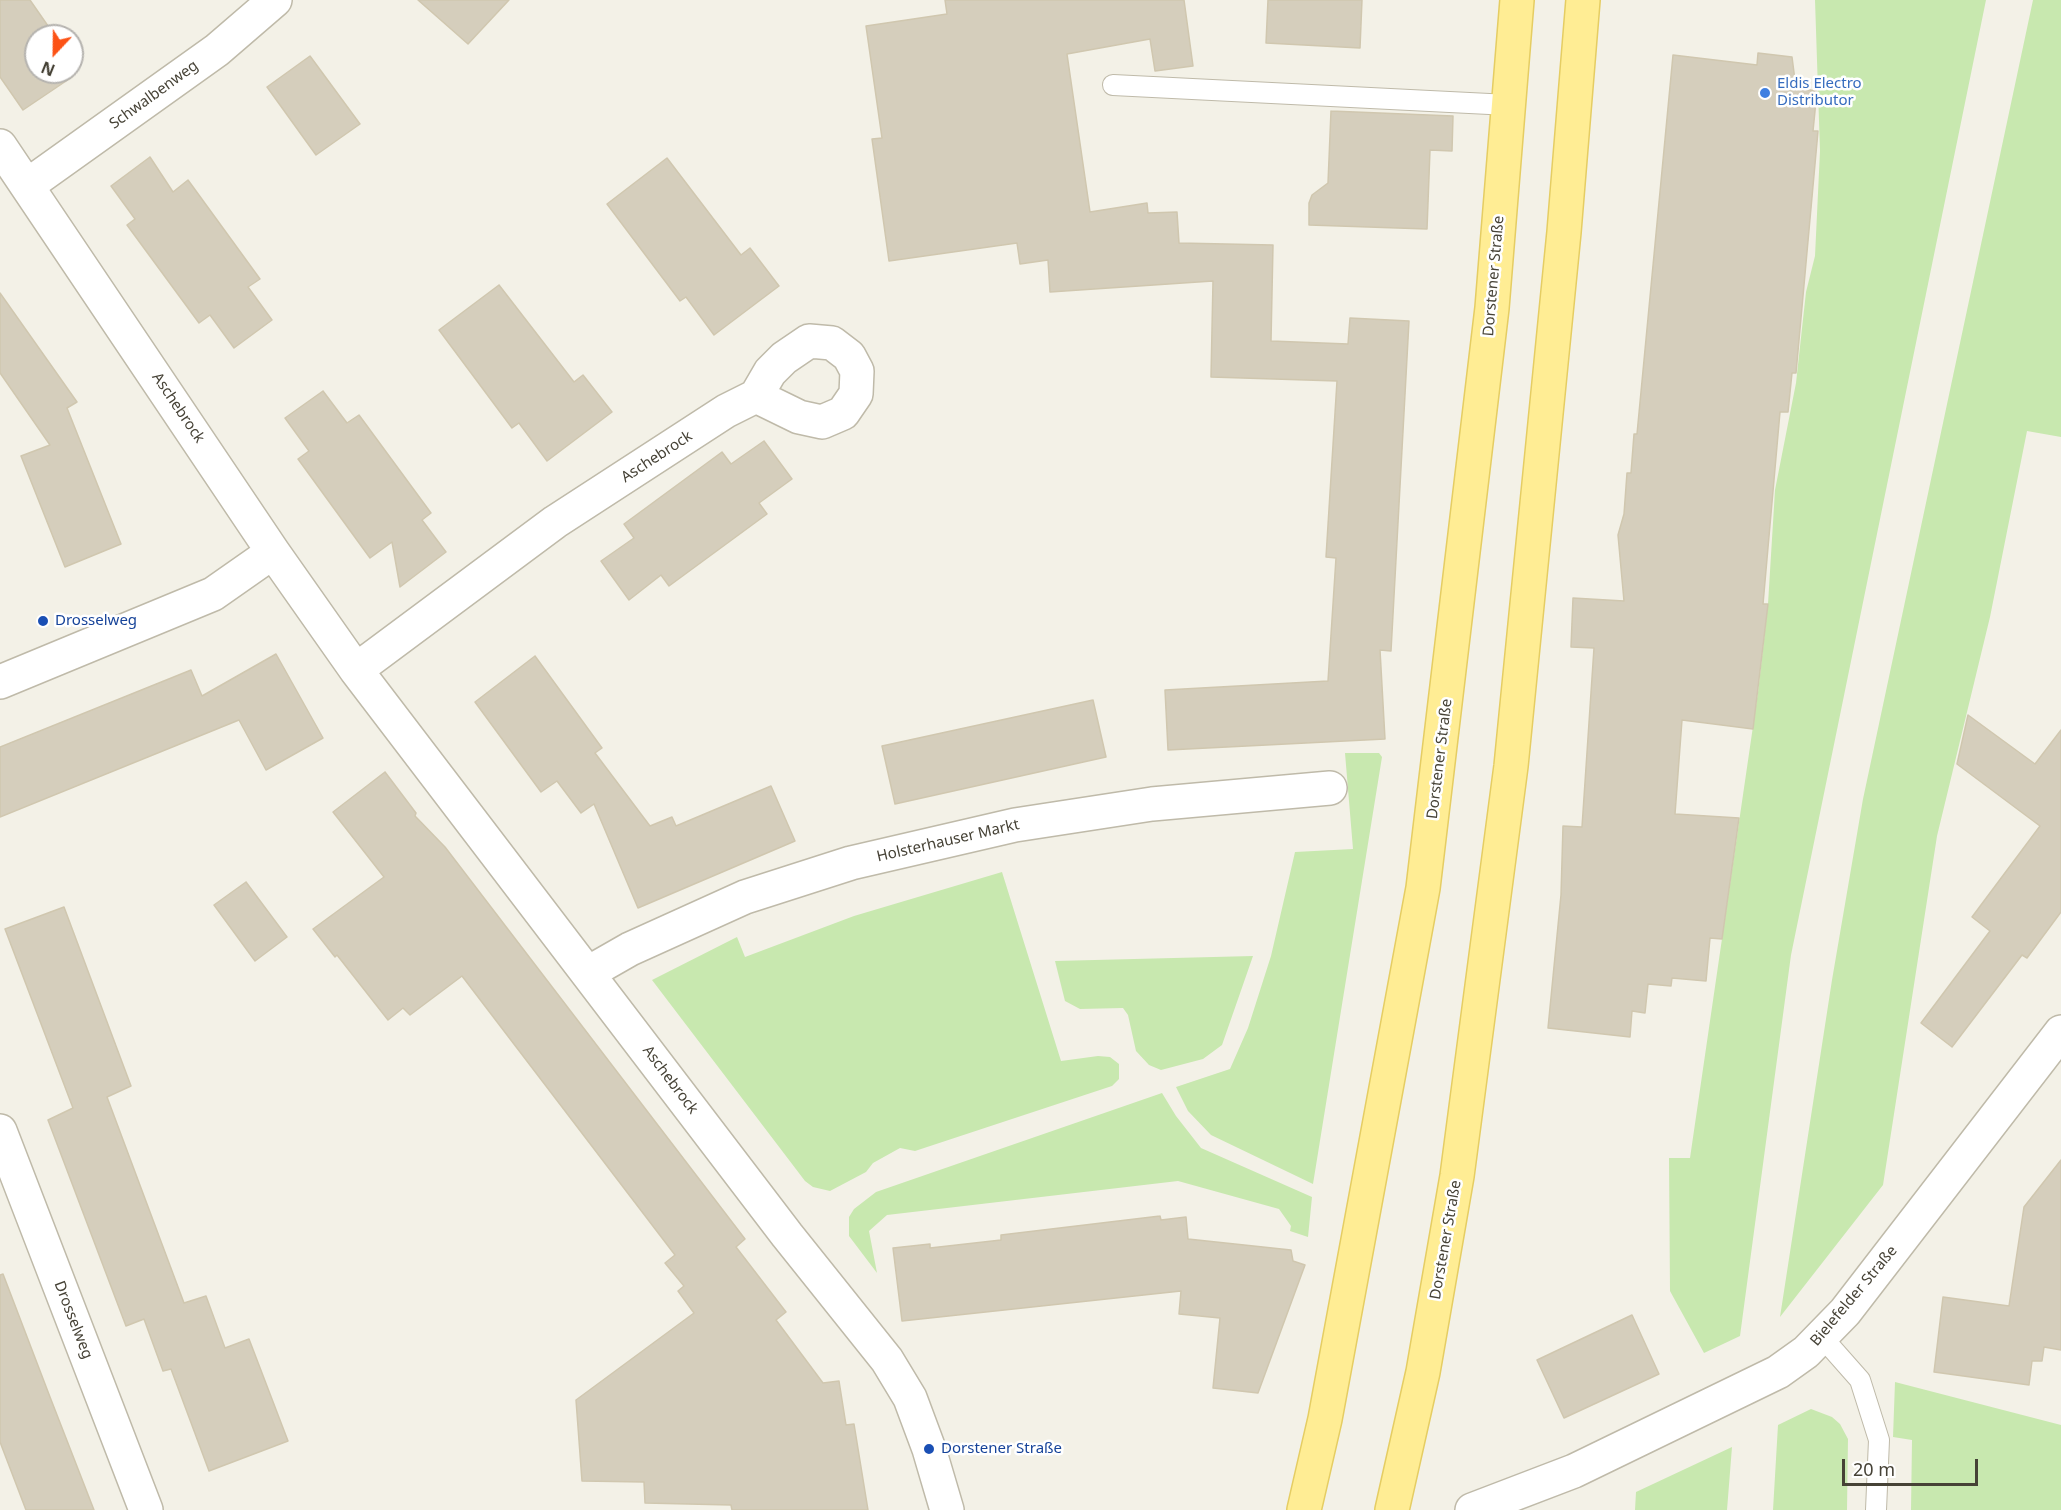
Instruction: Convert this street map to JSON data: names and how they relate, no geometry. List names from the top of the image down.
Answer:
{
  "streets": {
    "main road": ["Dorstener Straße"],
    "street": [
      "Schwalbenweg",
      "Aschebrock",
      "Holsterhauser Markt",
      "Bielefelder Straße",
      "Drosselweg"
    ]
  },
  "crossings": [
    ["Schwalbenweg", "Aschebrock"],
    ["Aschebrock", "Holsterhauser Markt"]
  ],
  "places": ["Eldis Electro Distributor", "Drosselweg", "Dorstener Straße"],
  "scale_bar": "20 m",
  "north": "bottom"
}
